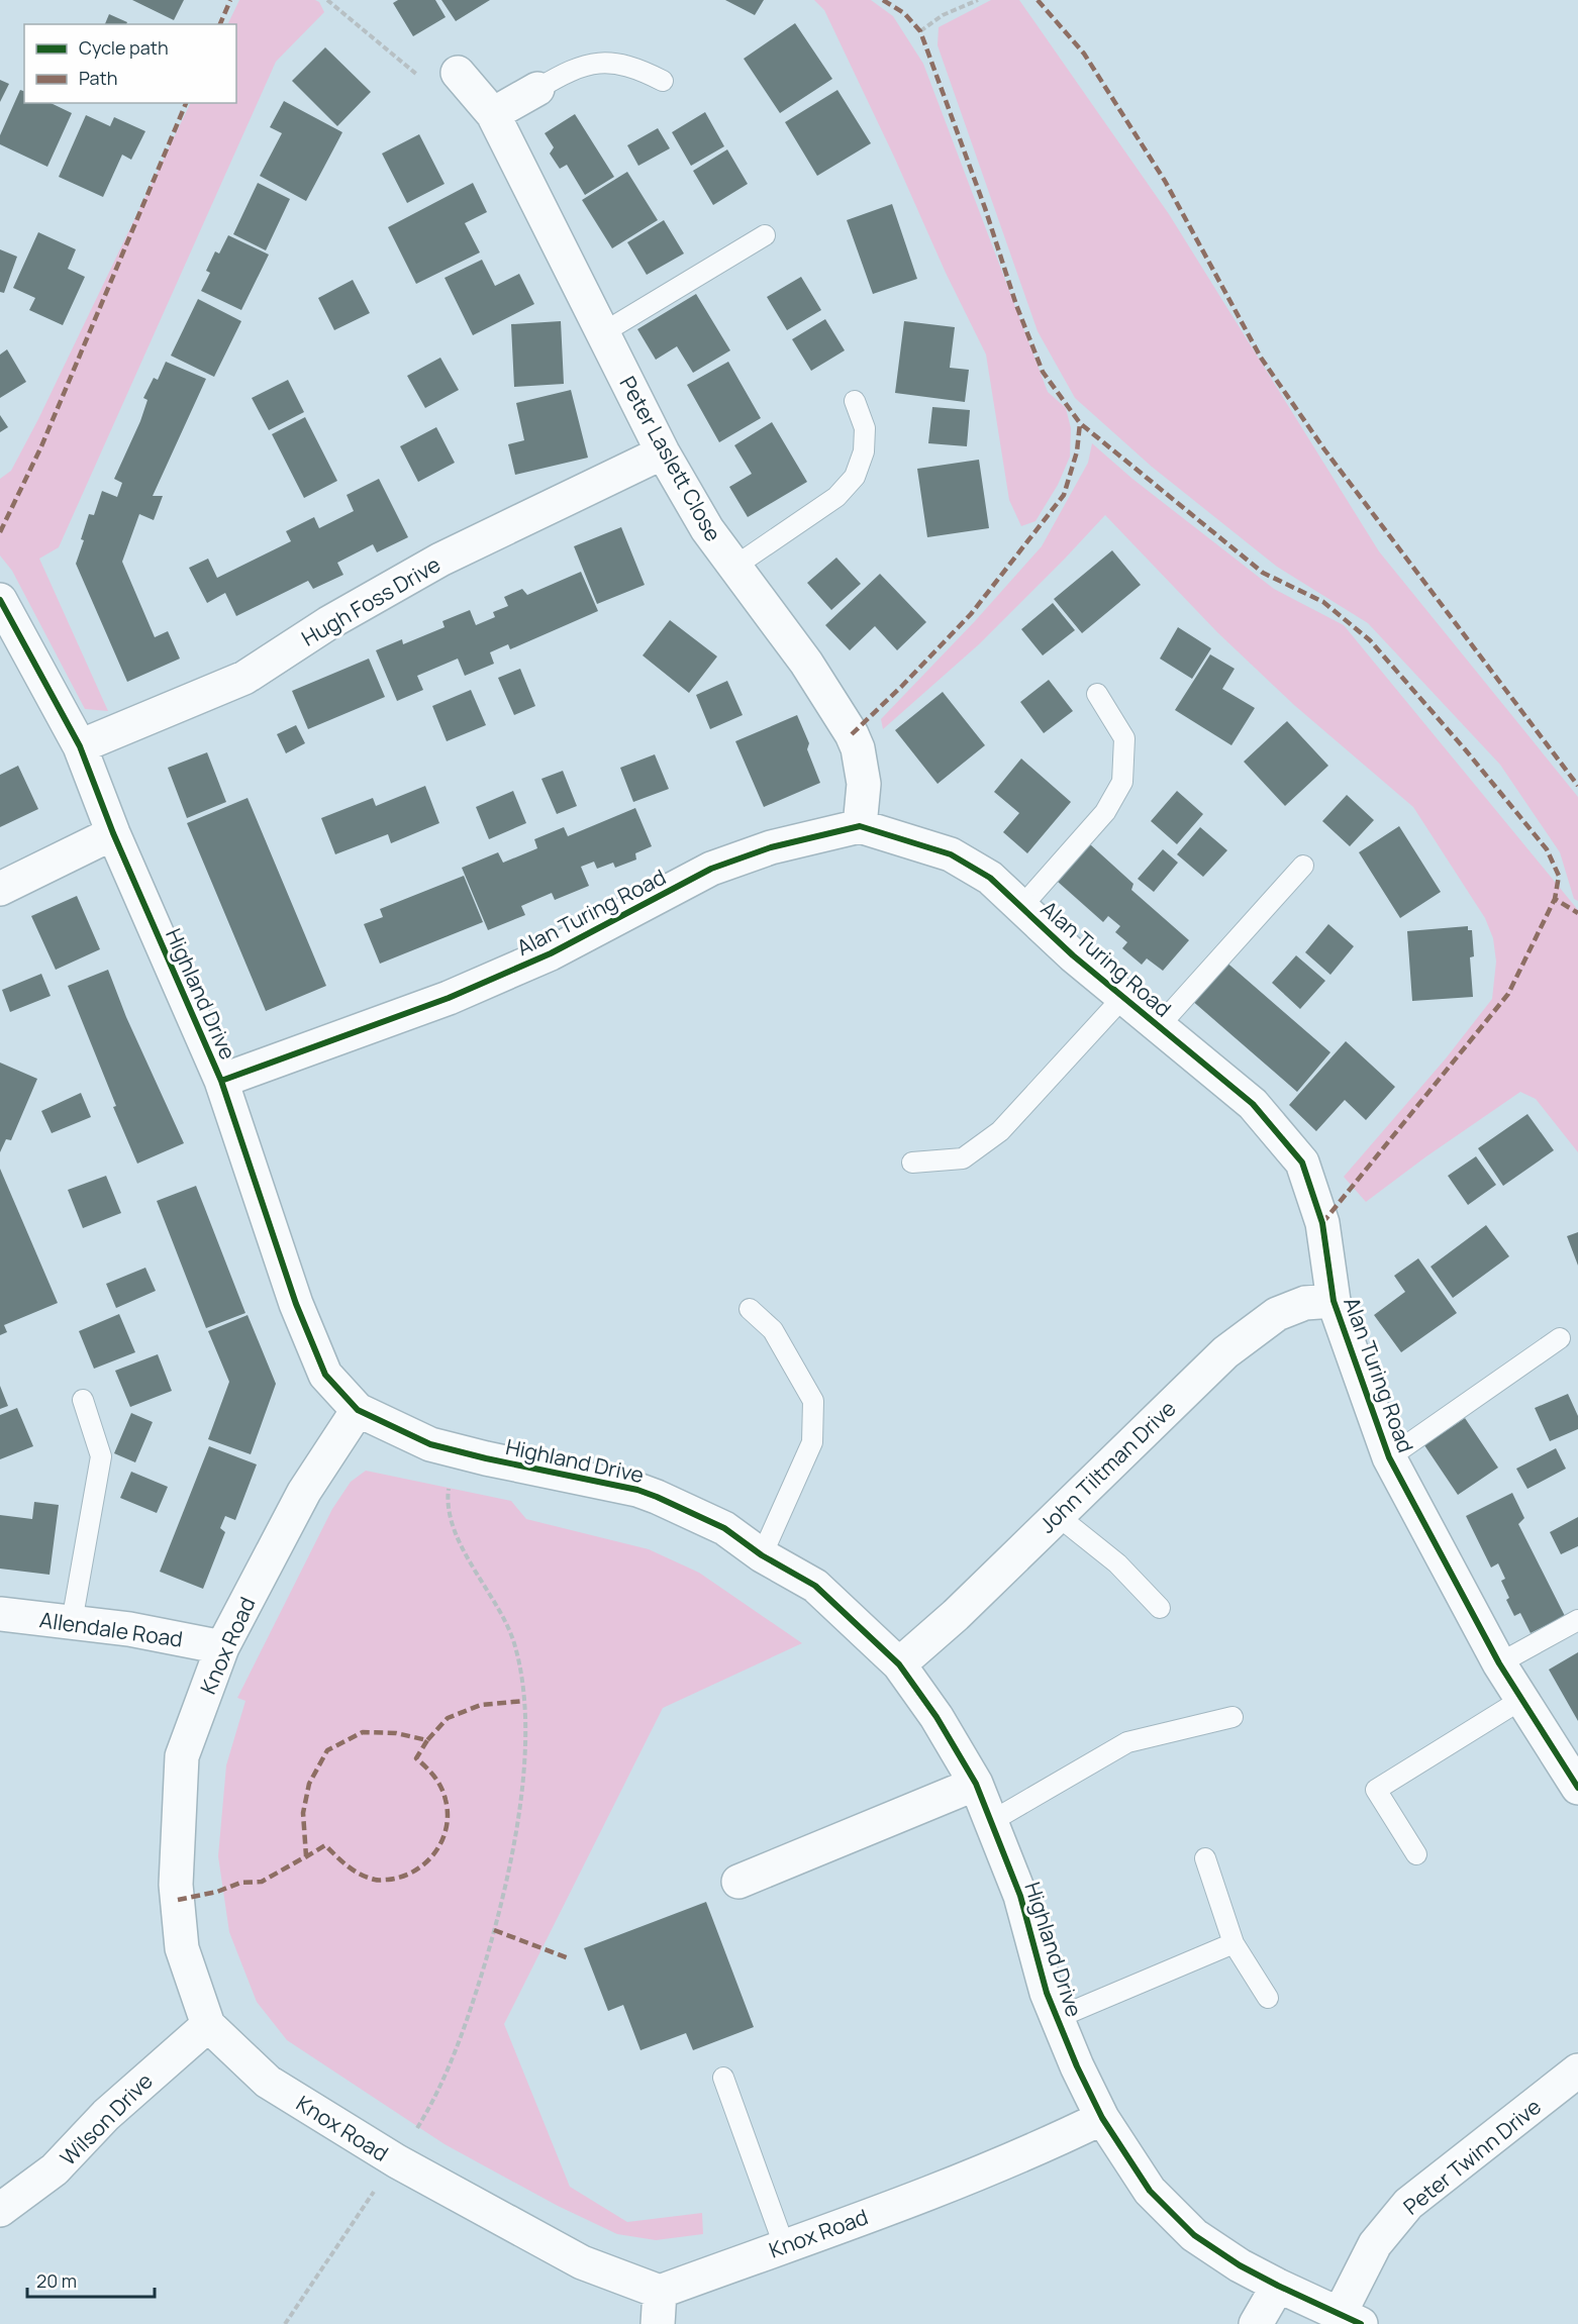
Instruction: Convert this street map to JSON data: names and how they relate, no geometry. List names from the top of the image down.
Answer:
{
  "streets": {
    "street": [
      "Peter Laslett Close",
      "Hugh Foss Drive",
      "Alan Turing Road",
      "Highland Drive",
      "John Tiltman Drive",
      "Allendale Road",
      "Knox Road",
      "Wilson Drive",
      "Peter Twinn Drive"
    ]
  },
  "crossings": [
    ["Peter Laslett Close", "Hugh Foss Drive"],
    ["Peter Laslett Close", "Alan Turing Road"],
    ["Hugh Foss Drive", "Highland Drive"],
    ["Alan Turing Road", "Highland Drive"],
    ["Alan Turing Road", "John Tiltman Drive"],
    ["Highland Drive", "John Tiltman Drive"],
    ["Highland Drive", "Knox Road"],
    ["Highland Drive", "Peter Twinn Drive"],
    ["Allendale Road", "Knox Road"],
    ["Knox Road", "Wilson Drive"]
  ],
  "legend": ["Cycle path", "Path"],
  "scale_bar": "20 m"
}
